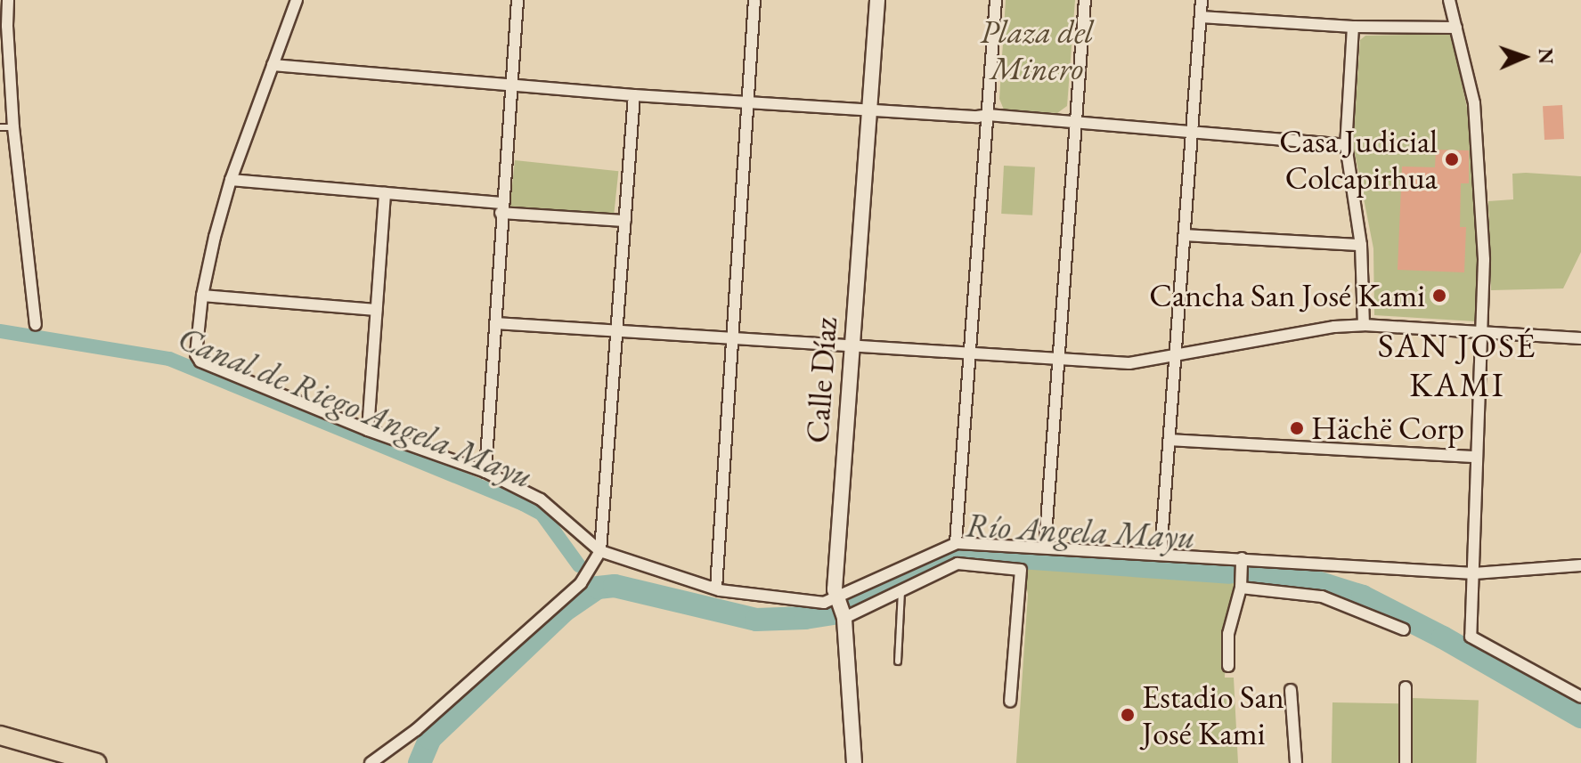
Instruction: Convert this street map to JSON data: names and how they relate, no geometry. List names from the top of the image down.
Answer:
{
  "streets": {
    "street": ["Calle Díaz"]
  },
  "districts": ["SAN JOSÉ KAMI"],
  "water": ["Canal de Riego Angela Mayu", "Río Angela Mayu"],
  "parks": ["Plaza del Minero"],
  "places": [
    "Casa Judicial Colcapirhua",
    "Cancha San José Kami",
    "Hächë Corp",
    "Estadio San José Kami"
  ],
  "north": "right"
}
